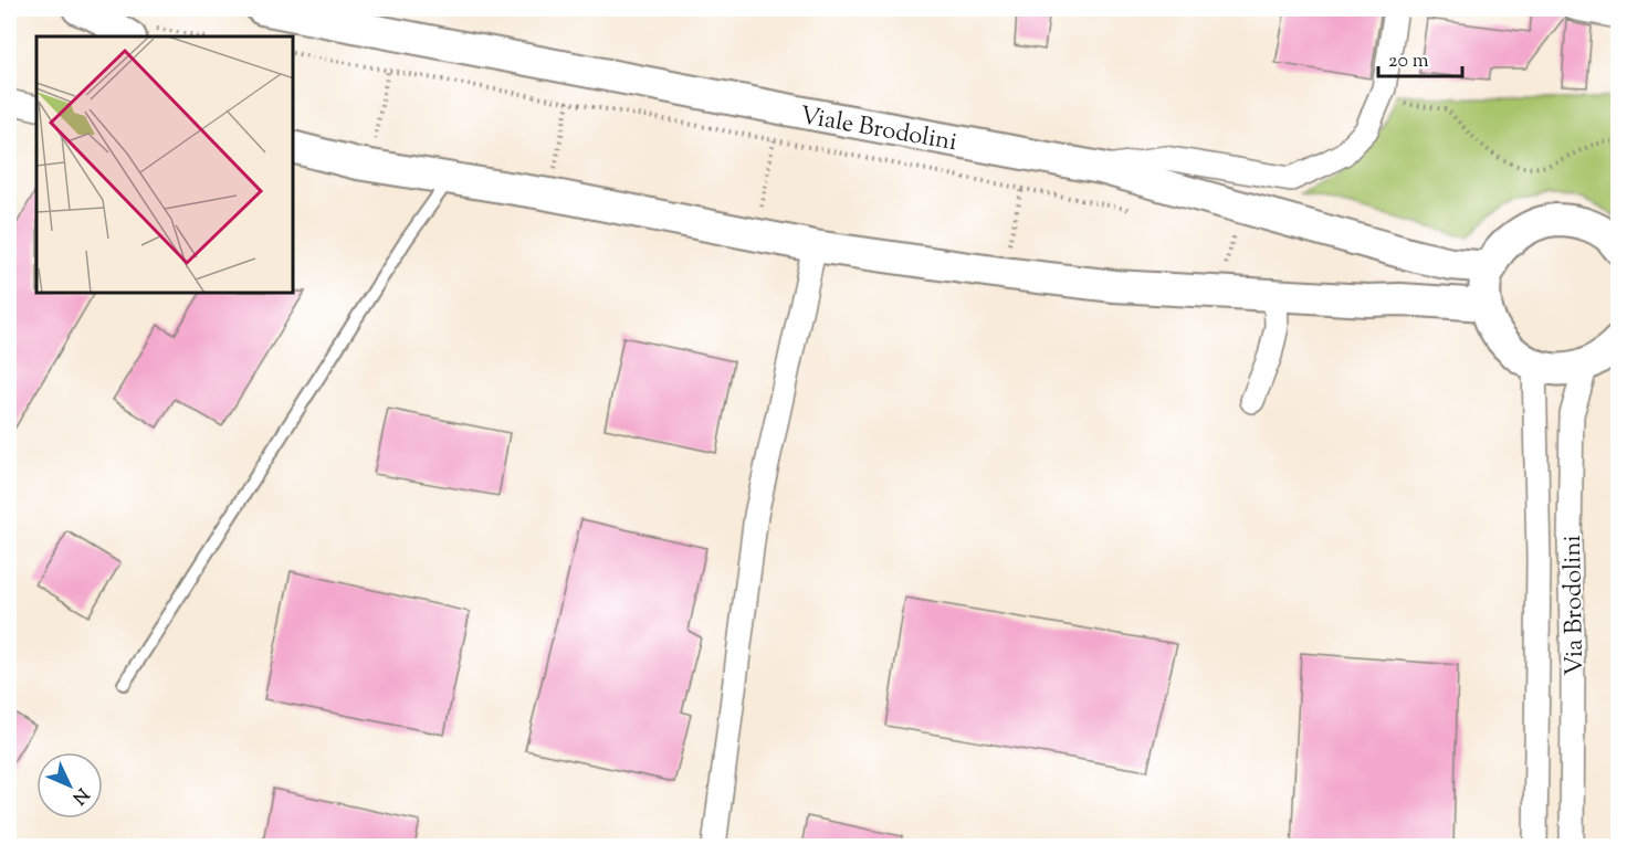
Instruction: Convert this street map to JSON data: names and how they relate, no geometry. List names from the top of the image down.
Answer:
{
  "streets": {
    "street": ["Viale Brodolini", "Via Brodolini"]
  },
  "scale_bar": "20 m",
  "north": "bottom right"
}
